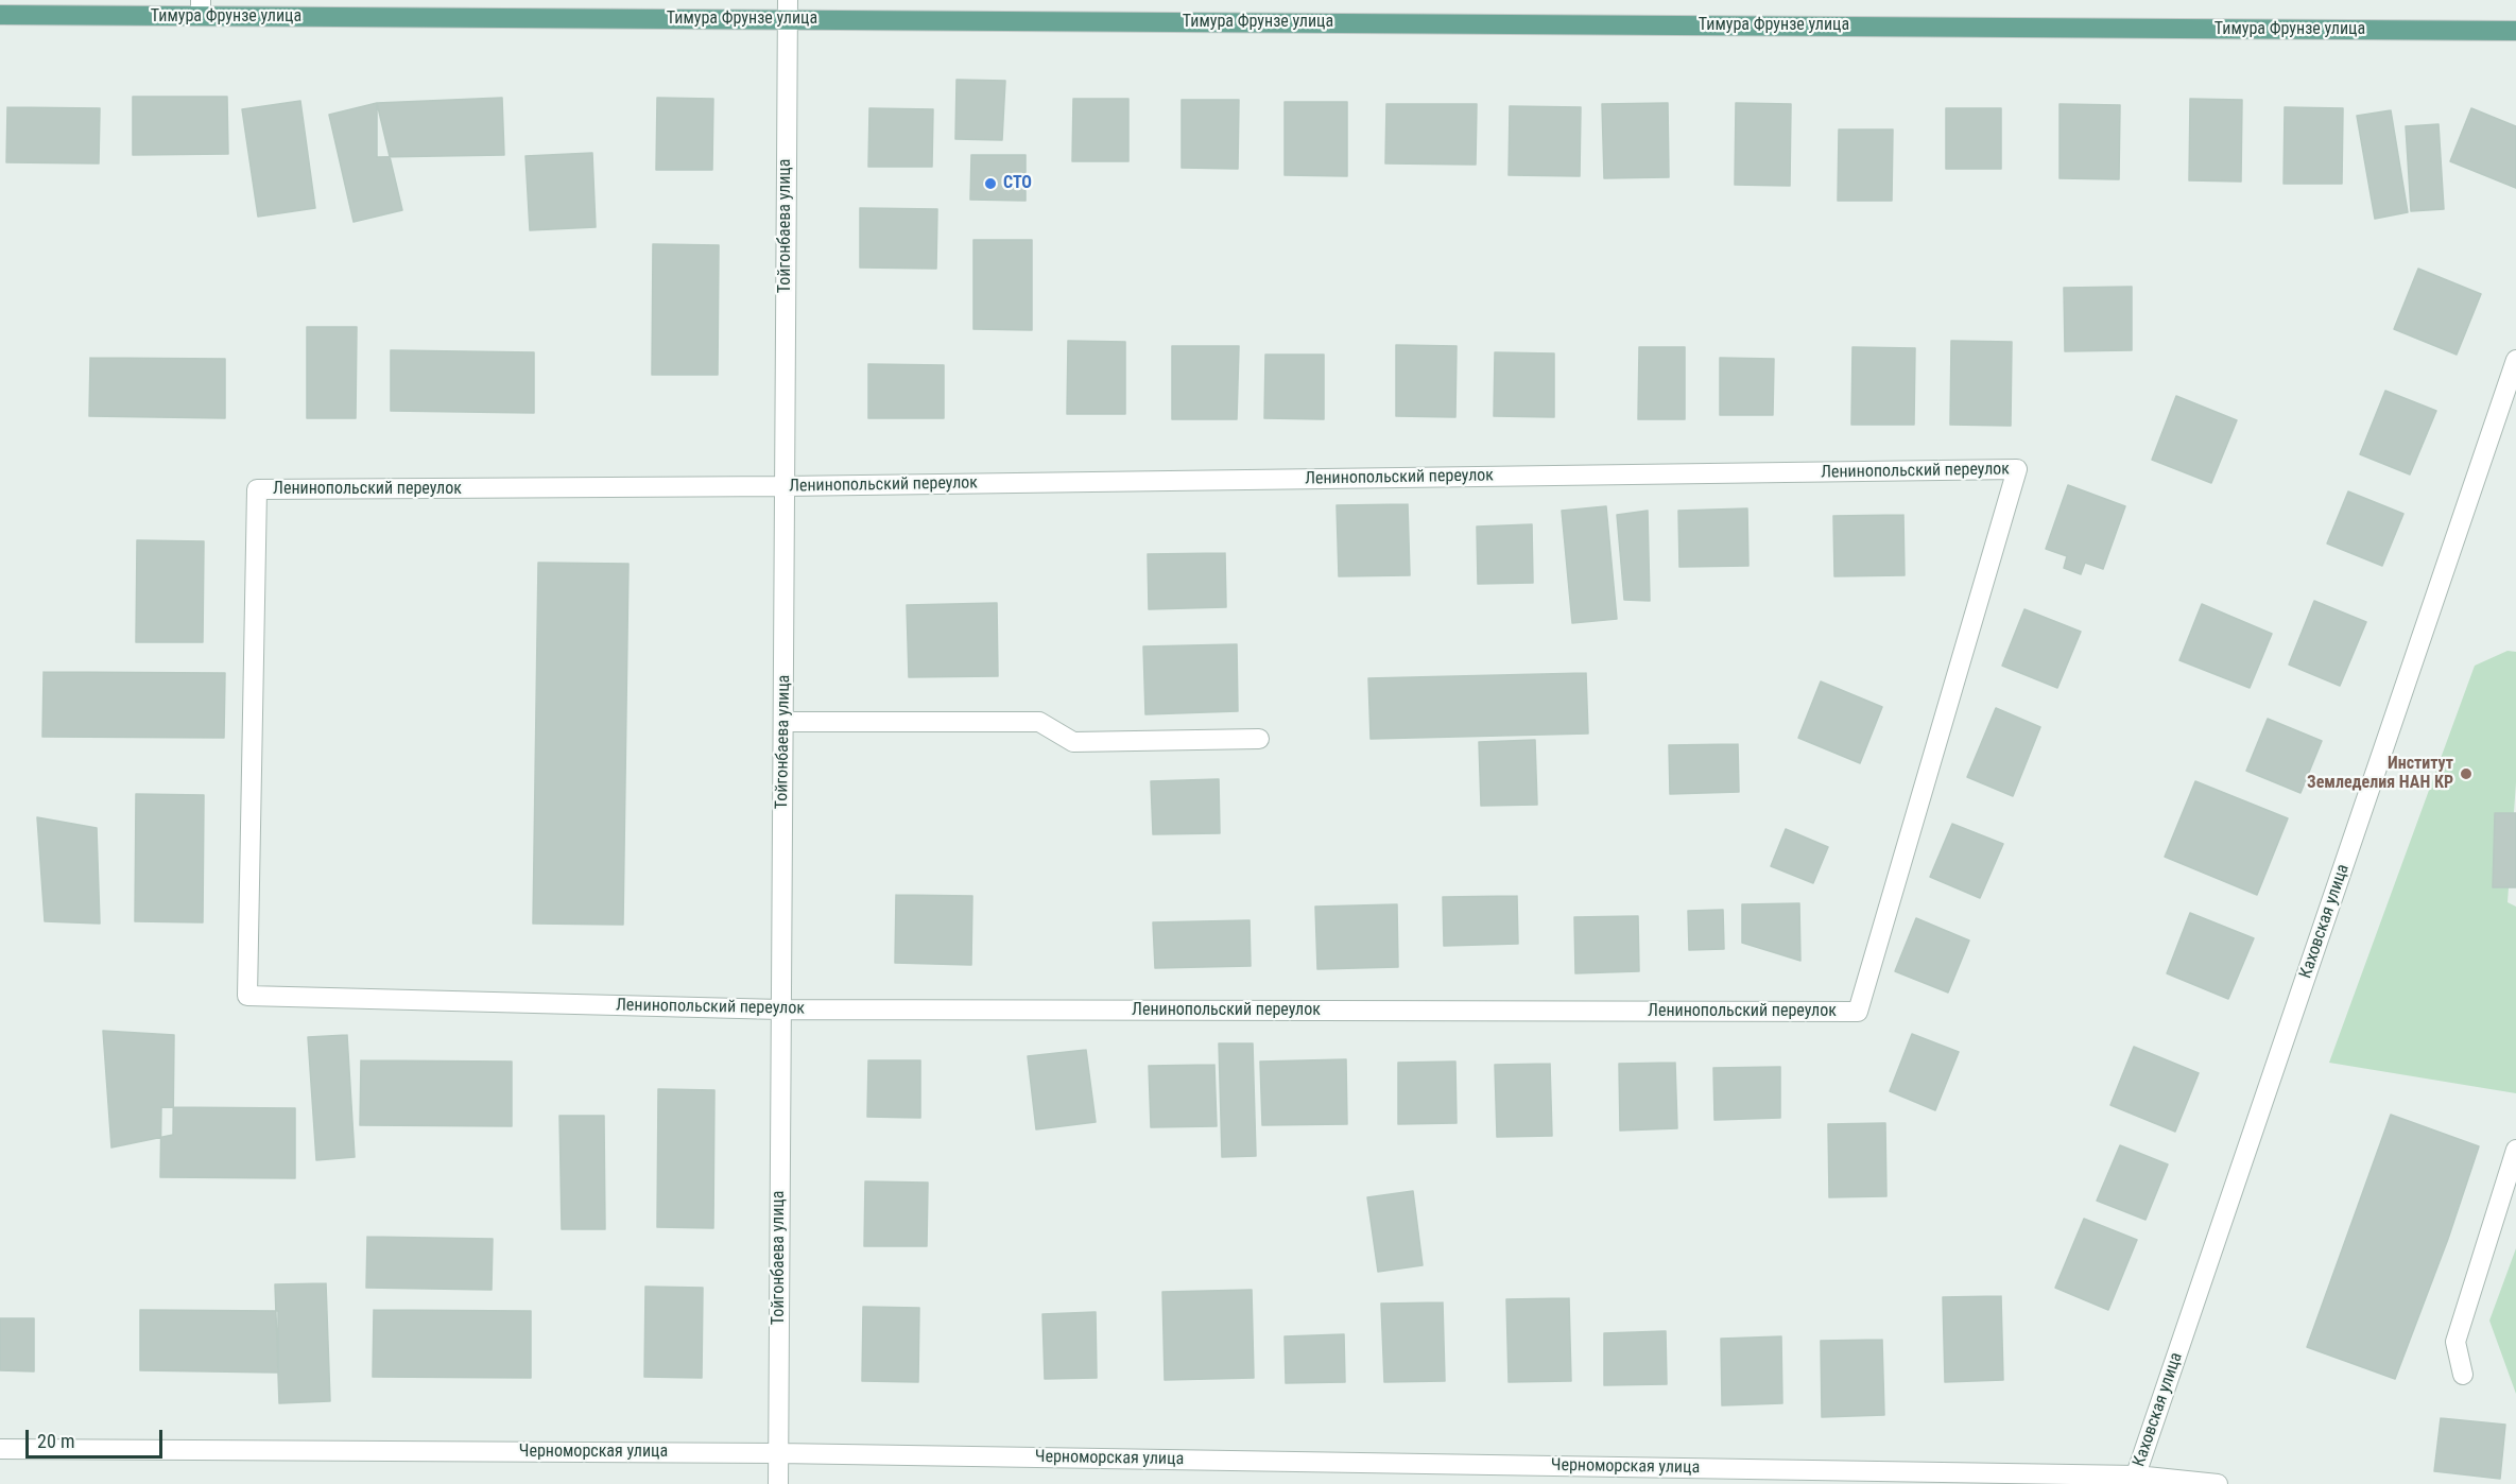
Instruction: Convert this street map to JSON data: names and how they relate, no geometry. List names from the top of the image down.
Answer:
{
  "streets": {
    "main road": ["Тимура Фрунзе улица"],
    "street": [
      "Тойгонбаева улица",
      "Ленинопольский переулок",
      "Каховская улица",
      "Черноморская улица"
    ]
  },
  "crossings": [
    ["Тимура Фрунзе улица", "Тойгонбаева улица"],
    ["Тойгонбаева улица", "Ленинопольский переулок"],
    ["Тойгонбаева улица", "Черноморская улица"],
    ["Каховская улица", "Черноморская улица"]
  ],
  "places": ["СТО", "Институт Земледелия НАН КР"],
  "scale_bar": "20 m"
}
